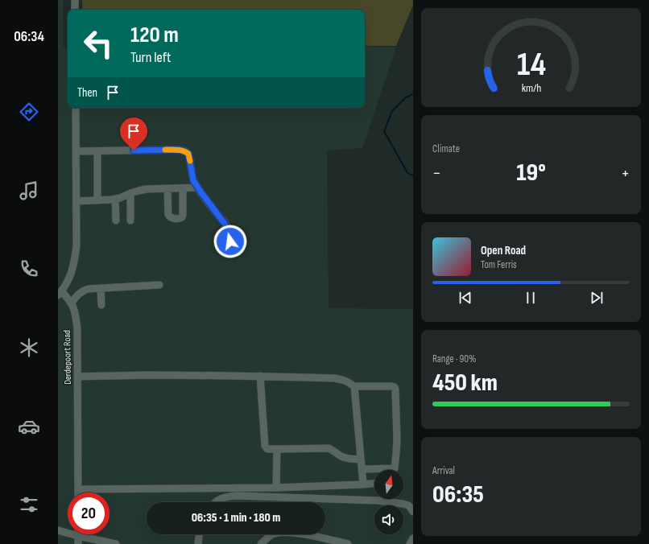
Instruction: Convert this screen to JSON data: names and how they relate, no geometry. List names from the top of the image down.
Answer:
{
  "streets": {
    "street": ["Derdepoort Road"]
  },
  "north": "top",
  "page": {
    "tabs": "06:34",
    "turn": ["120 m", "Turn left"],
    "then": "Then",
    "tile": [
      "Climate",
      ["Range · 90%", "450 km"],
      ["Arrival", "06:35"]
    ],
    "heat": ["−", "19°", "+"],
    "song": ["Open Road", "Tom Ferris"],
    "limit": "20",
    "trip": "06:35 · 1 min · 180 m",
    "gauge": ["14", "km/h"]
  }
}
